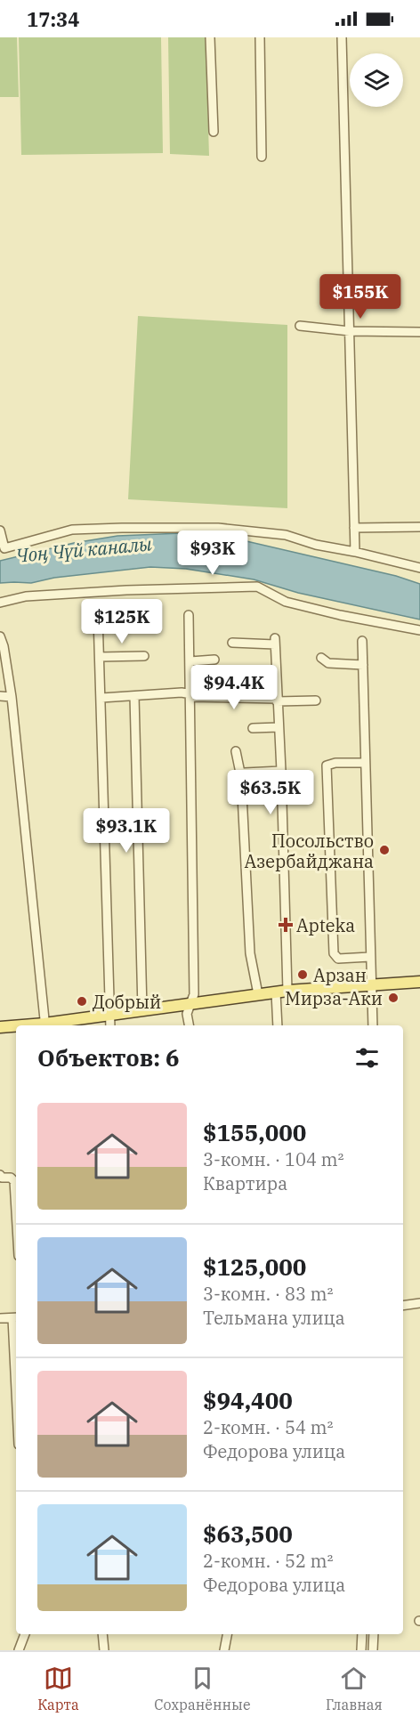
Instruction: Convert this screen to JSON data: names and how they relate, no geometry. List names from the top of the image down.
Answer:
{
  "water": ["Чоң Чүй каналы"],
  "places": {
    "other": [
      "Посольство Азербайджана",
      "Арзан",
      "Мирза-Аки",
      "Добрый"
    ],
    "health": ["Apteka"]
  },
  "page": {
    "status": "17:34",
    "price": [
      "$155K",
      "$93K",
      "$125K",
      "$94.4K",
      "$63.5K",
      "$93.1K"
    ],
    "heading": "Объектов: 6",
    "list": [
      {
        "name": "$155,000",
        "note": "3-комн. · 104 m² · Квартира"
      },
      {
        "name": "$125,000",
        "note": "3-комн. · 83 m² · Тельмана улица"
      },
      {
        "name": "$94,400",
        "note": "2-комн. · 54 m² · Федорова улица"
      },
      {
        "name": "$63,500",
        "note": "2-комн. · 52 m² · Федорова улица"
      }
    ],
    "tabs": ["Карта", "Сохранённые", "Главная"]
  }
}
